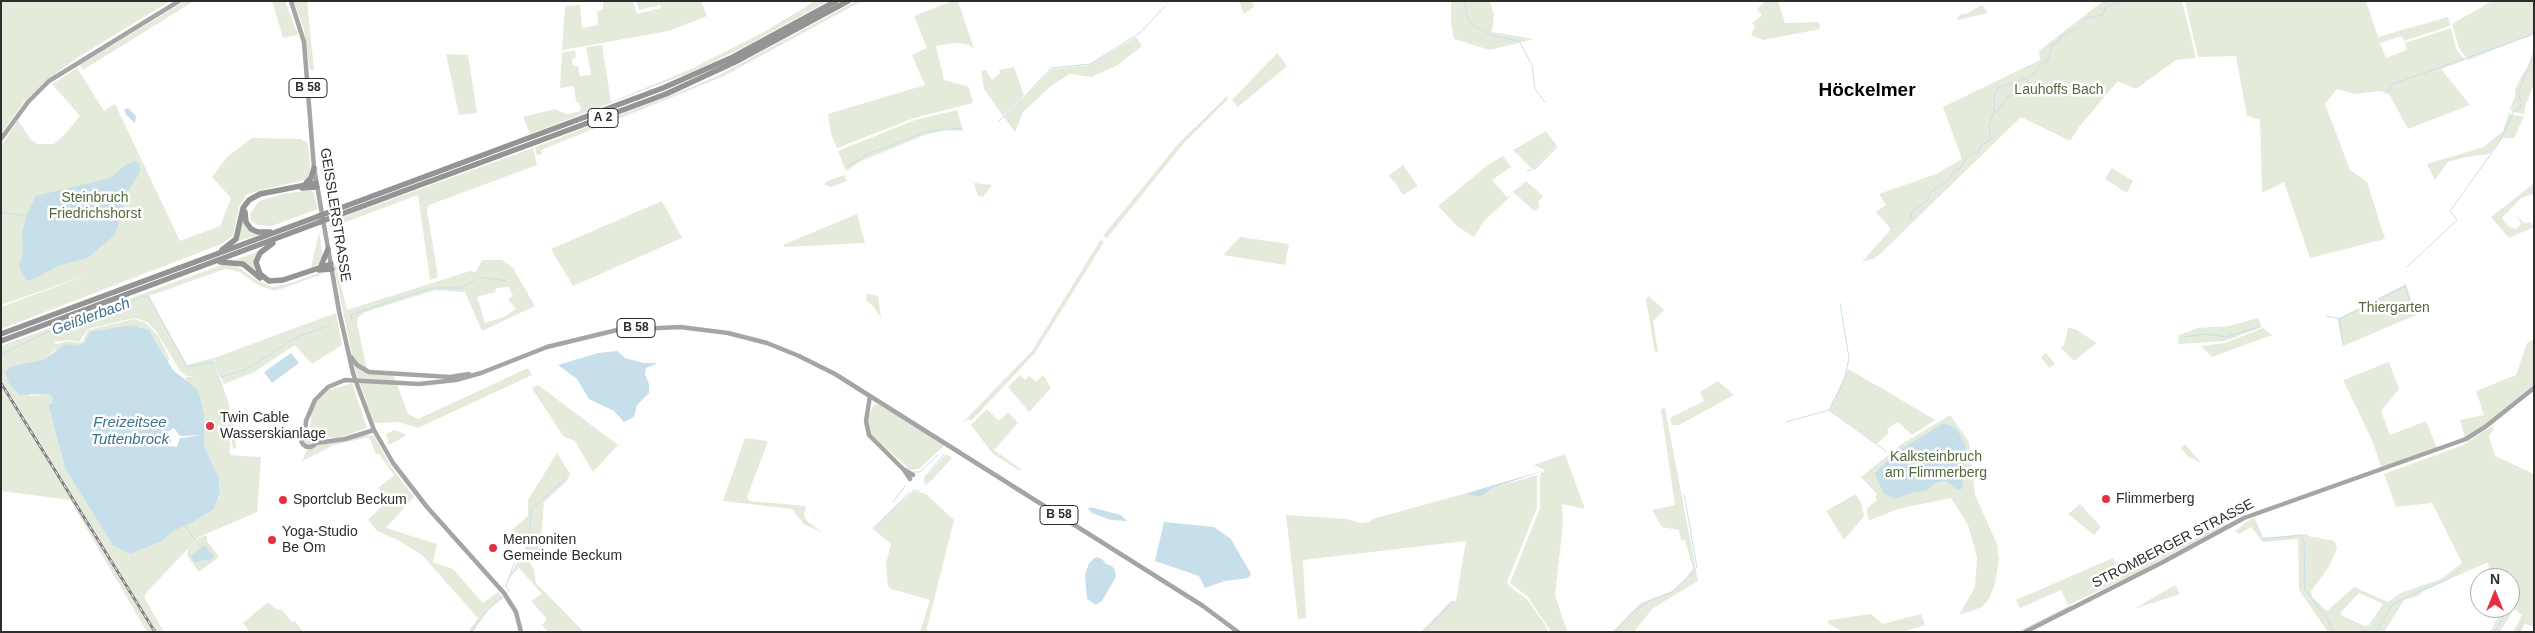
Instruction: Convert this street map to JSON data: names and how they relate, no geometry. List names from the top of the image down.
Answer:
{
  "streets": {
    "highway": ["A 2"],
    "main road": ["B 58", "GEISSLERSTRASSE", "STROMBERGER STRASSE"]
  },
  "districts": ["Höckelmer"],
  "water": ["Geißlerbach", "Freizeitsee Tuttenbrock"],
  "parks": [
    "Lauhoffs Bach",
    "Steinbruch Friedrichshorst",
    "Thiergarten",
    "Kalksteinbruch am Flimmerberg"
  ],
  "places": [
    "Twin Cable Wasserskianlage",
    "Flimmerberg",
    "Sportclub Beckum",
    "Yoga-Studio Be Om",
    "Mennoniten Gemeinde Beckum"
  ],
  "north": "top"
}
